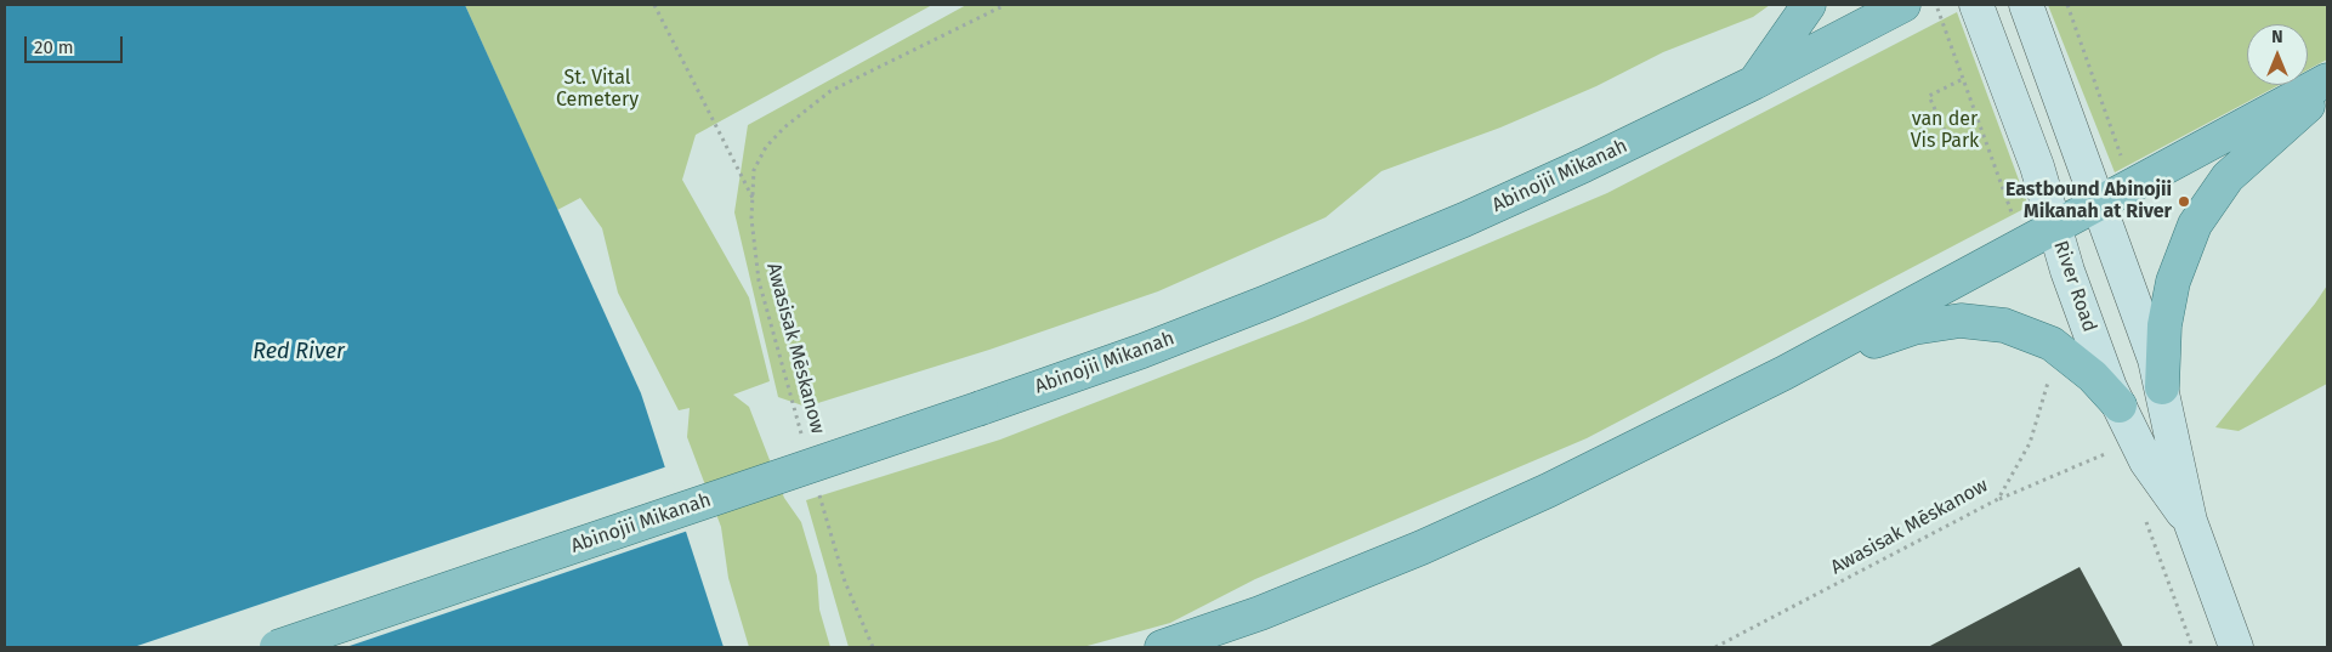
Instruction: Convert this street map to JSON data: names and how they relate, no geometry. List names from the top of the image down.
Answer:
{
  "streets": {
    "main road": ["Abinojii Mikanah"],
    "street": ["River Road"],
    "path": ["Awasisak Mēskanow"]
  },
  "water": ["Red River"],
  "parks": ["St. Vital Cemetery", "van der Vis Park"],
  "places": ["Eastbound Abinojii Mikanah at River"],
  "scale_bar": "20 m",
  "north": "top"
}
